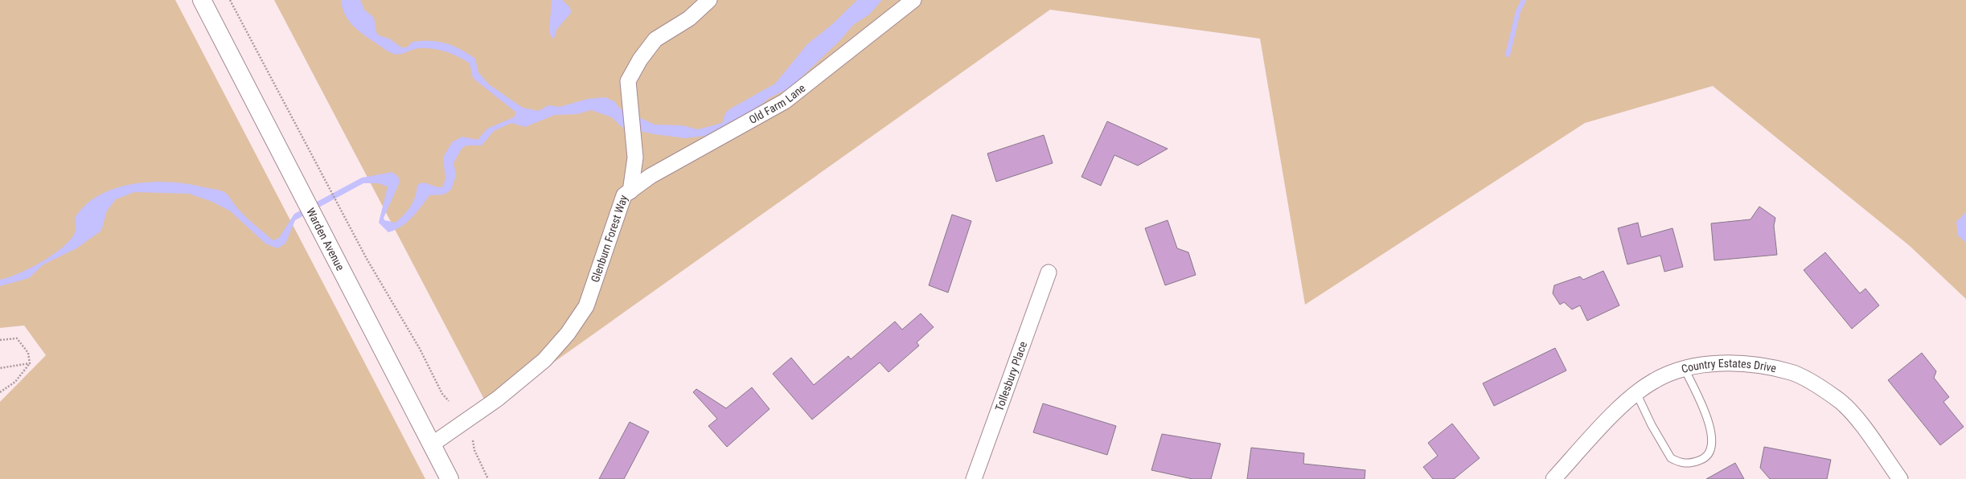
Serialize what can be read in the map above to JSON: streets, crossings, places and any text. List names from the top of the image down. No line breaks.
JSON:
{"streets":{"main road":["Warden Avenue"],"street":["Old Farm Lane","Glenburn Forest Way","Country Estates Drive","Tollesbury Place"]},"crossings":[["Old Farm Lane","Glenburn Forest Way"],["Warden Avenue","Glenburn Forest Way"]]}
